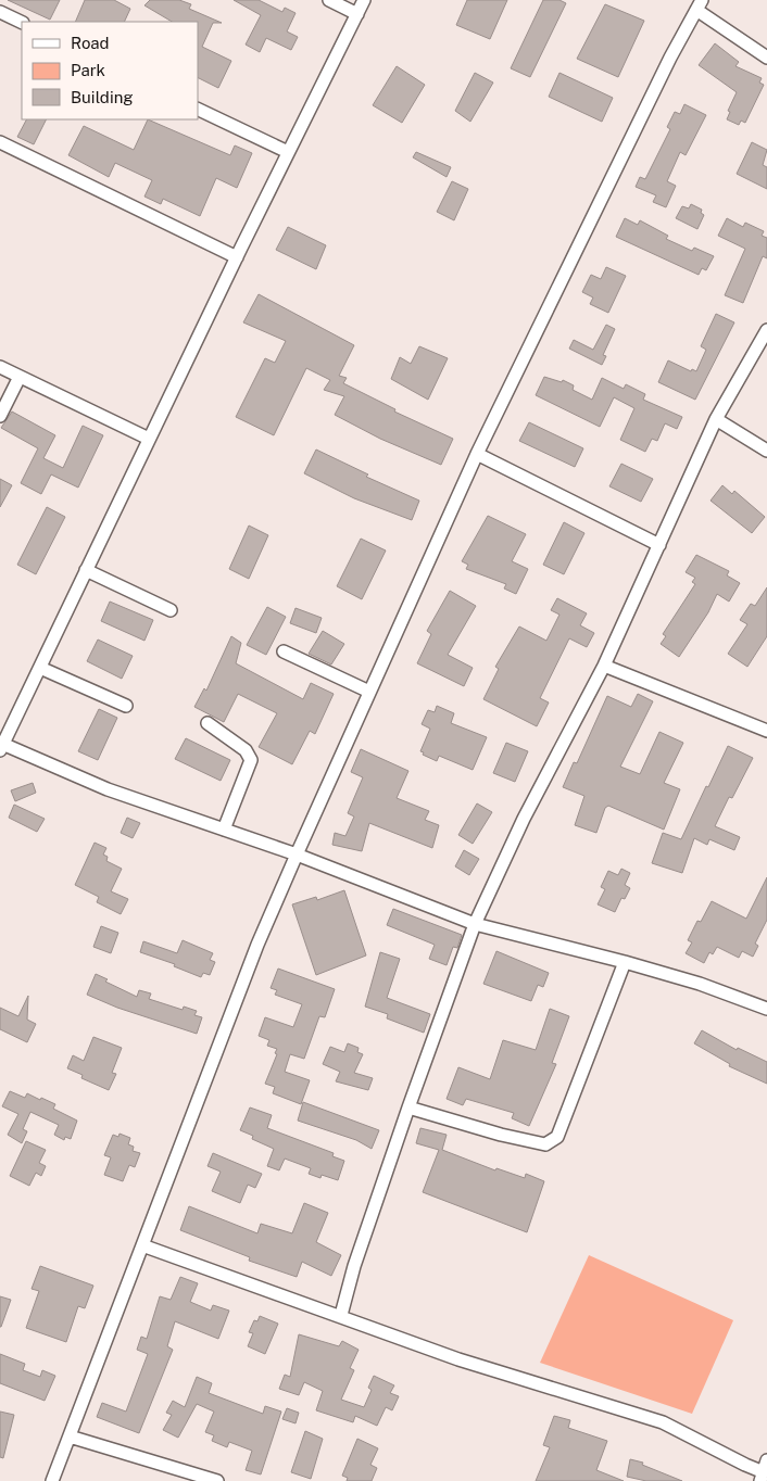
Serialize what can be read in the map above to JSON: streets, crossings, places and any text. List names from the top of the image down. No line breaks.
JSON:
{"legend":["Road","Park","Building"]}
